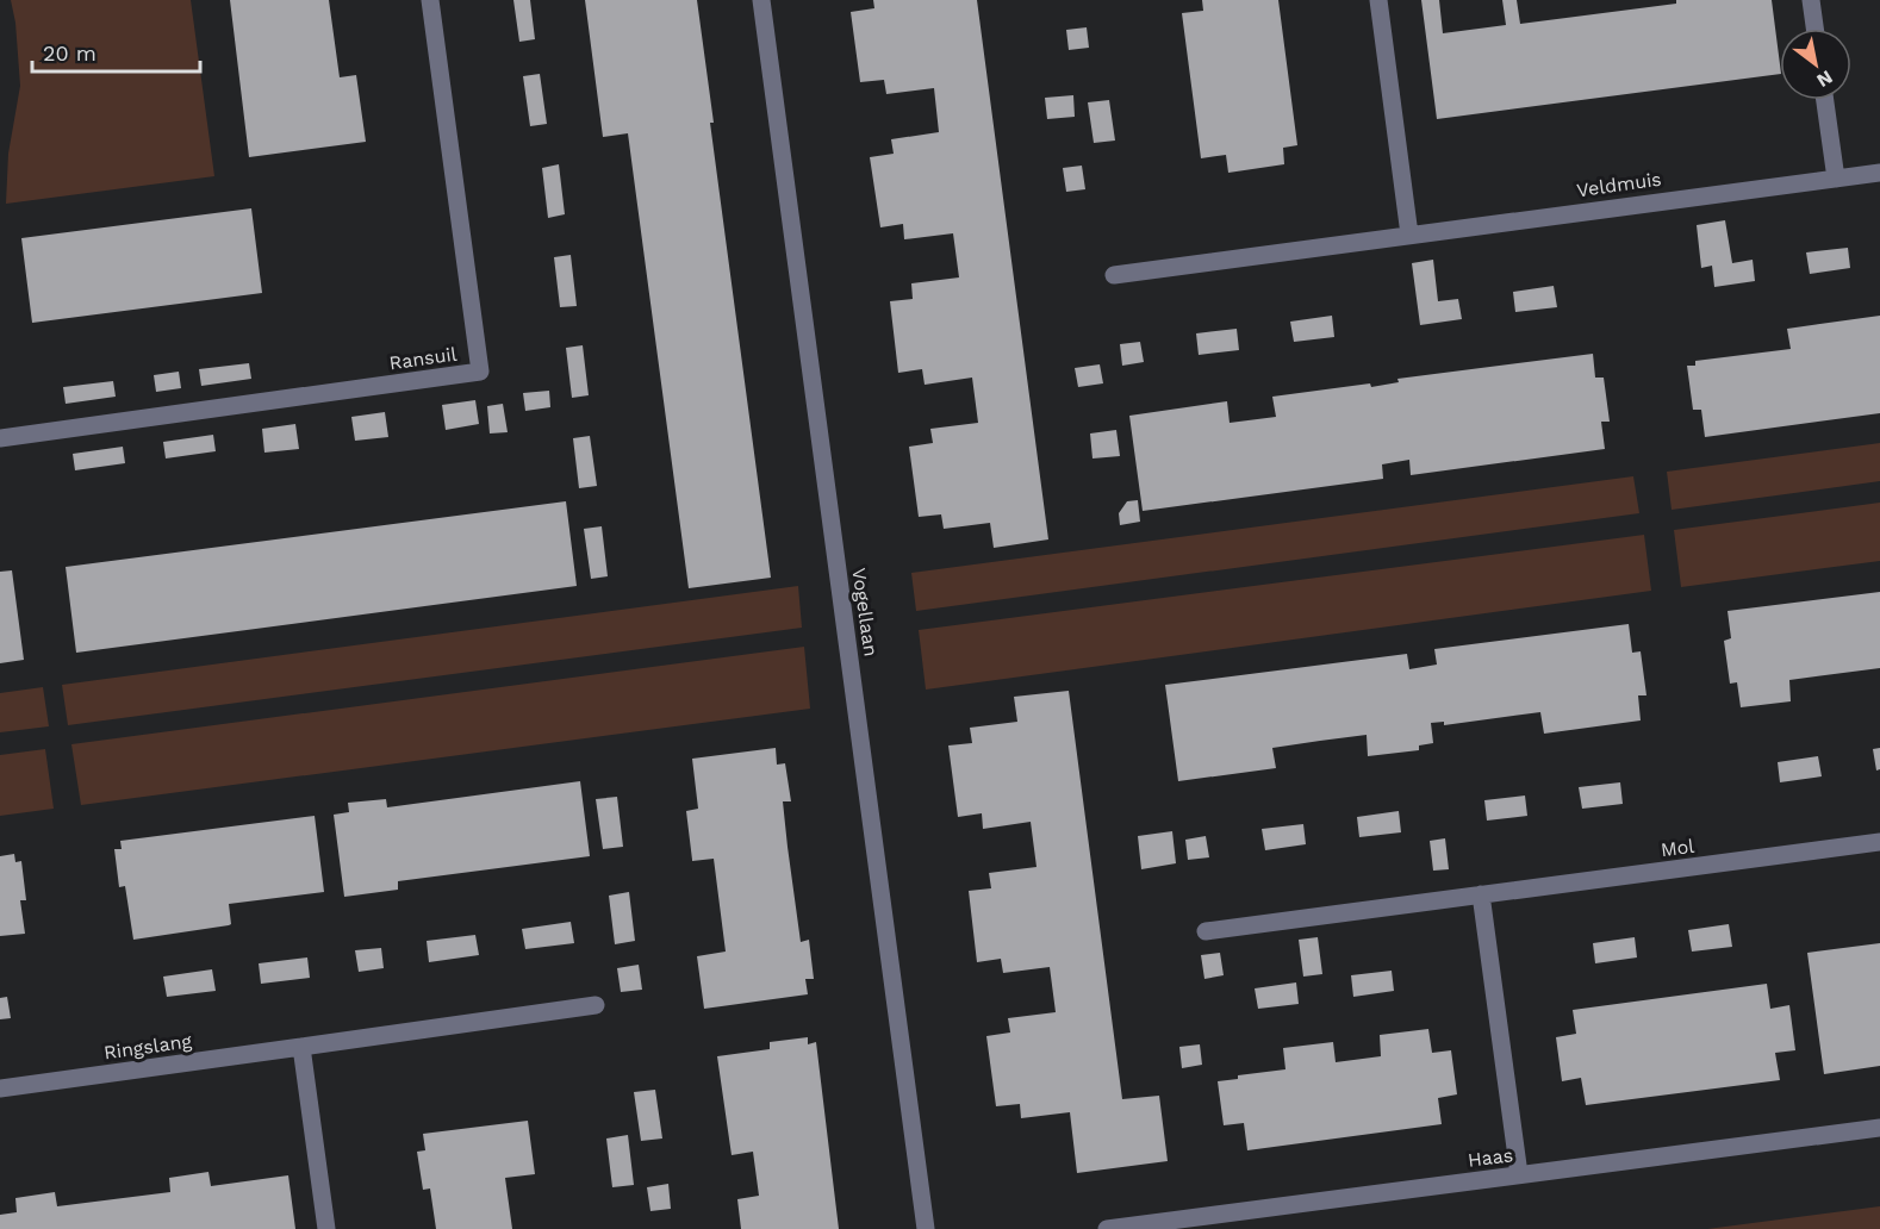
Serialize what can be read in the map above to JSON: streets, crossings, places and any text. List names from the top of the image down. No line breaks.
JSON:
{"streets":{"street":["Veldmuis","Ransuil","Vogellaan","Mol","Ringslang","Haas"]},"scale_bar":"20 m","north":"bottom right"}
